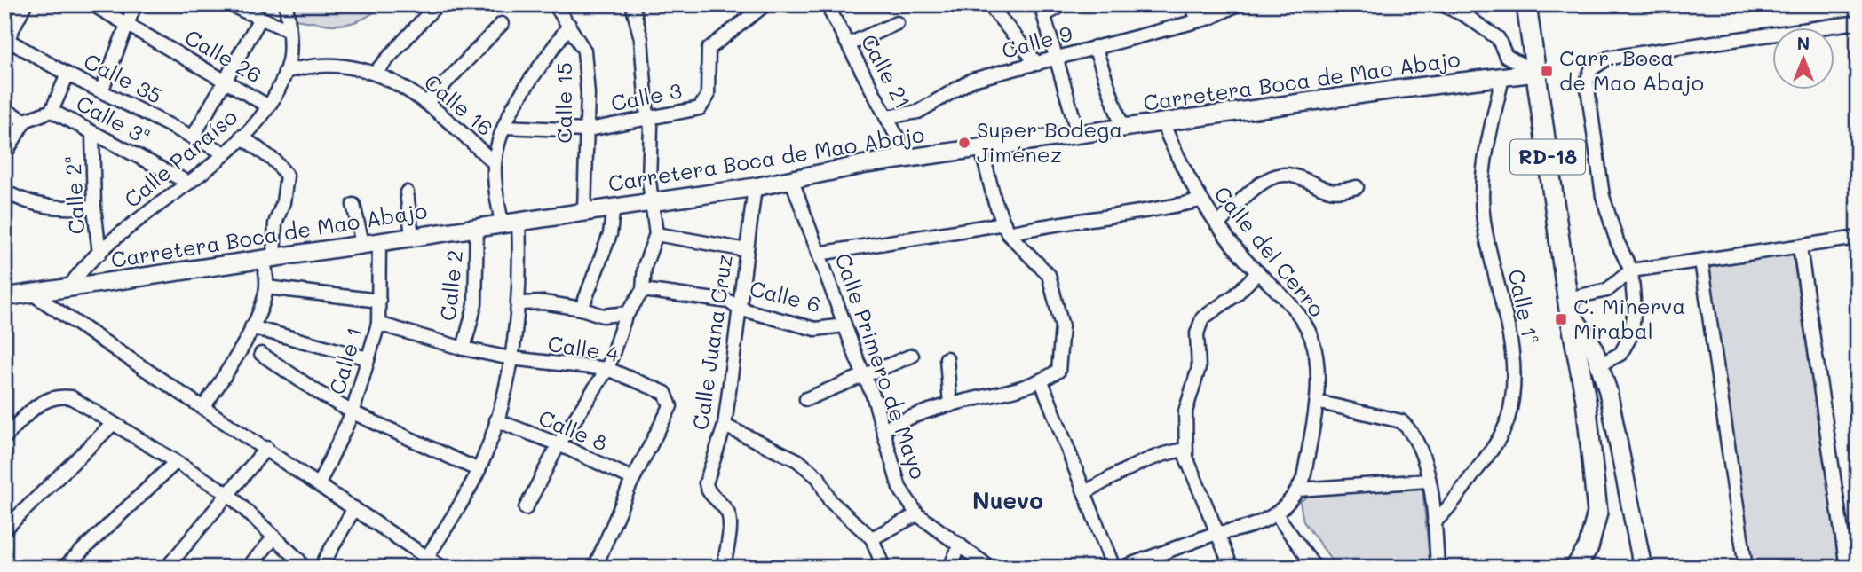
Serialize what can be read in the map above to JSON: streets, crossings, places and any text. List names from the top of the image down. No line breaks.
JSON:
{"streets":{"main road":["RD-18"],"street":["Calle 9","Calle 26","Calle 21","Calle 35","Carretera Boca de Mao Abajo","Calle 3","Calle 15","Calle 16","Calle 3ª","Calle Paraíso","Calle 2ª","Calle del Cerro","Calle 2","Calle 6","Calle 1ª","Calle Juana Cruz","Calle 4","Calle 1","Calle Primero de Mayo","Calle 8"]},"crossings":[["Calle 9","Calle 21"],["Calle 26","Calle Paraíso"],["Calle 21","Carretera Boca de Mao Abajo"],["Calle 35","Calle Paraíso"],["Carretera Boca de Mao Abajo","Calle 15"],["Carretera Boca de Mao Abajo","RD-18"],["Carretera Boca de Mao Abajo","Calle Paraíso"],["Carretera Boca de Mao Abajo","Calle del Cerro"],["Carretera Boca de Mao Abajo","Calle 2"],["Carretera Boca de Mao Abajo","Calle 1ª"],["Carretera Boca de Mao Abajo","Calle Juana Cruz"],["Carretera Boca de Mao Abajo","Calle 1"],["Carretera Boca de Mao Abajo","Calle Primero de Mayo"],["Calle 3","Calle 15"],["Calle 16","Calle Paraíso"],["Calle 3ª","Calle Paraíso"],["Calle 3ª","Calle 2ª"],["Calle Paraíso","Calle 2ª"],["Calle 2","Calle 4"],["Calle 6","Calle Juana Cruz"],["Calle 6","Calle Primero de Mayo"],["Calle 4","Calle 1"],["Calle 4","Calle 8"]],"districts":["Nuevo"],"places":{"transit":["Carr. Boca de Mao Abajo","C. Minerva Mirabal"],"other":["Super Bodega Jiménez"]},"north":"top"}
